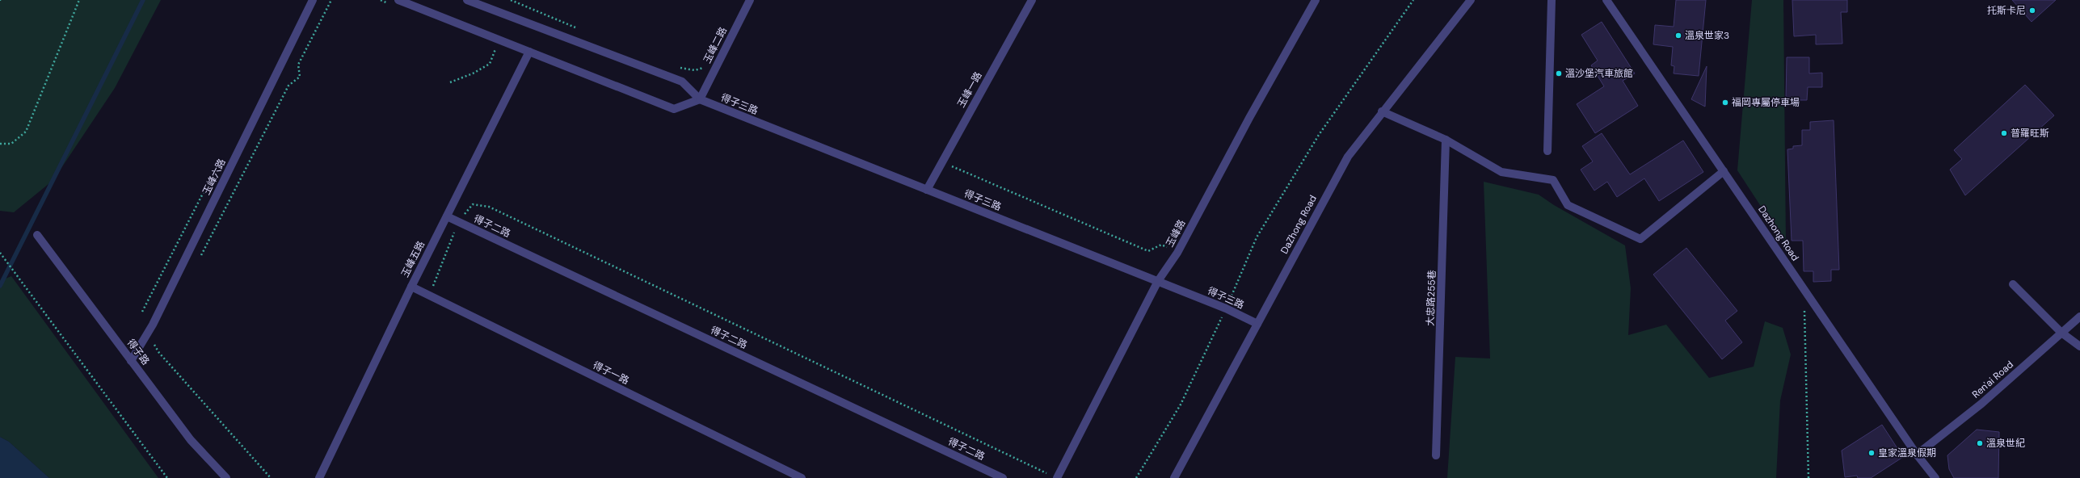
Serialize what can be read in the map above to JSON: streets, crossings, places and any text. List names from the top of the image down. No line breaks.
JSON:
{"streets":{"street":["玉峰二路","玉峰一路","得子三路","玉峰六路","DaZhong Road","得子二路","玉峰路","Dazhong Road","玉峰五路","大忠路255巷","得子路","得子一路","Ren'ai Road"]},"crossings":[["玉峰二路","得子三路"],["玉峰一路","得子三路"],["得子三路","DaZhong Road"],["得子三路","玉峰路"],["玉峰六路","得子路"],["得子二路","玉峰五路"],["Dazhong Road","Ren'ai Road"],["玉峰五路","得子一路"]],"places":["托斯卡尼","溫泉世家3","溫沙堡汽車旅館","福岡專屬停車場","普羅旺斯","溫泉世紀","皇家溫泉假期"]}
